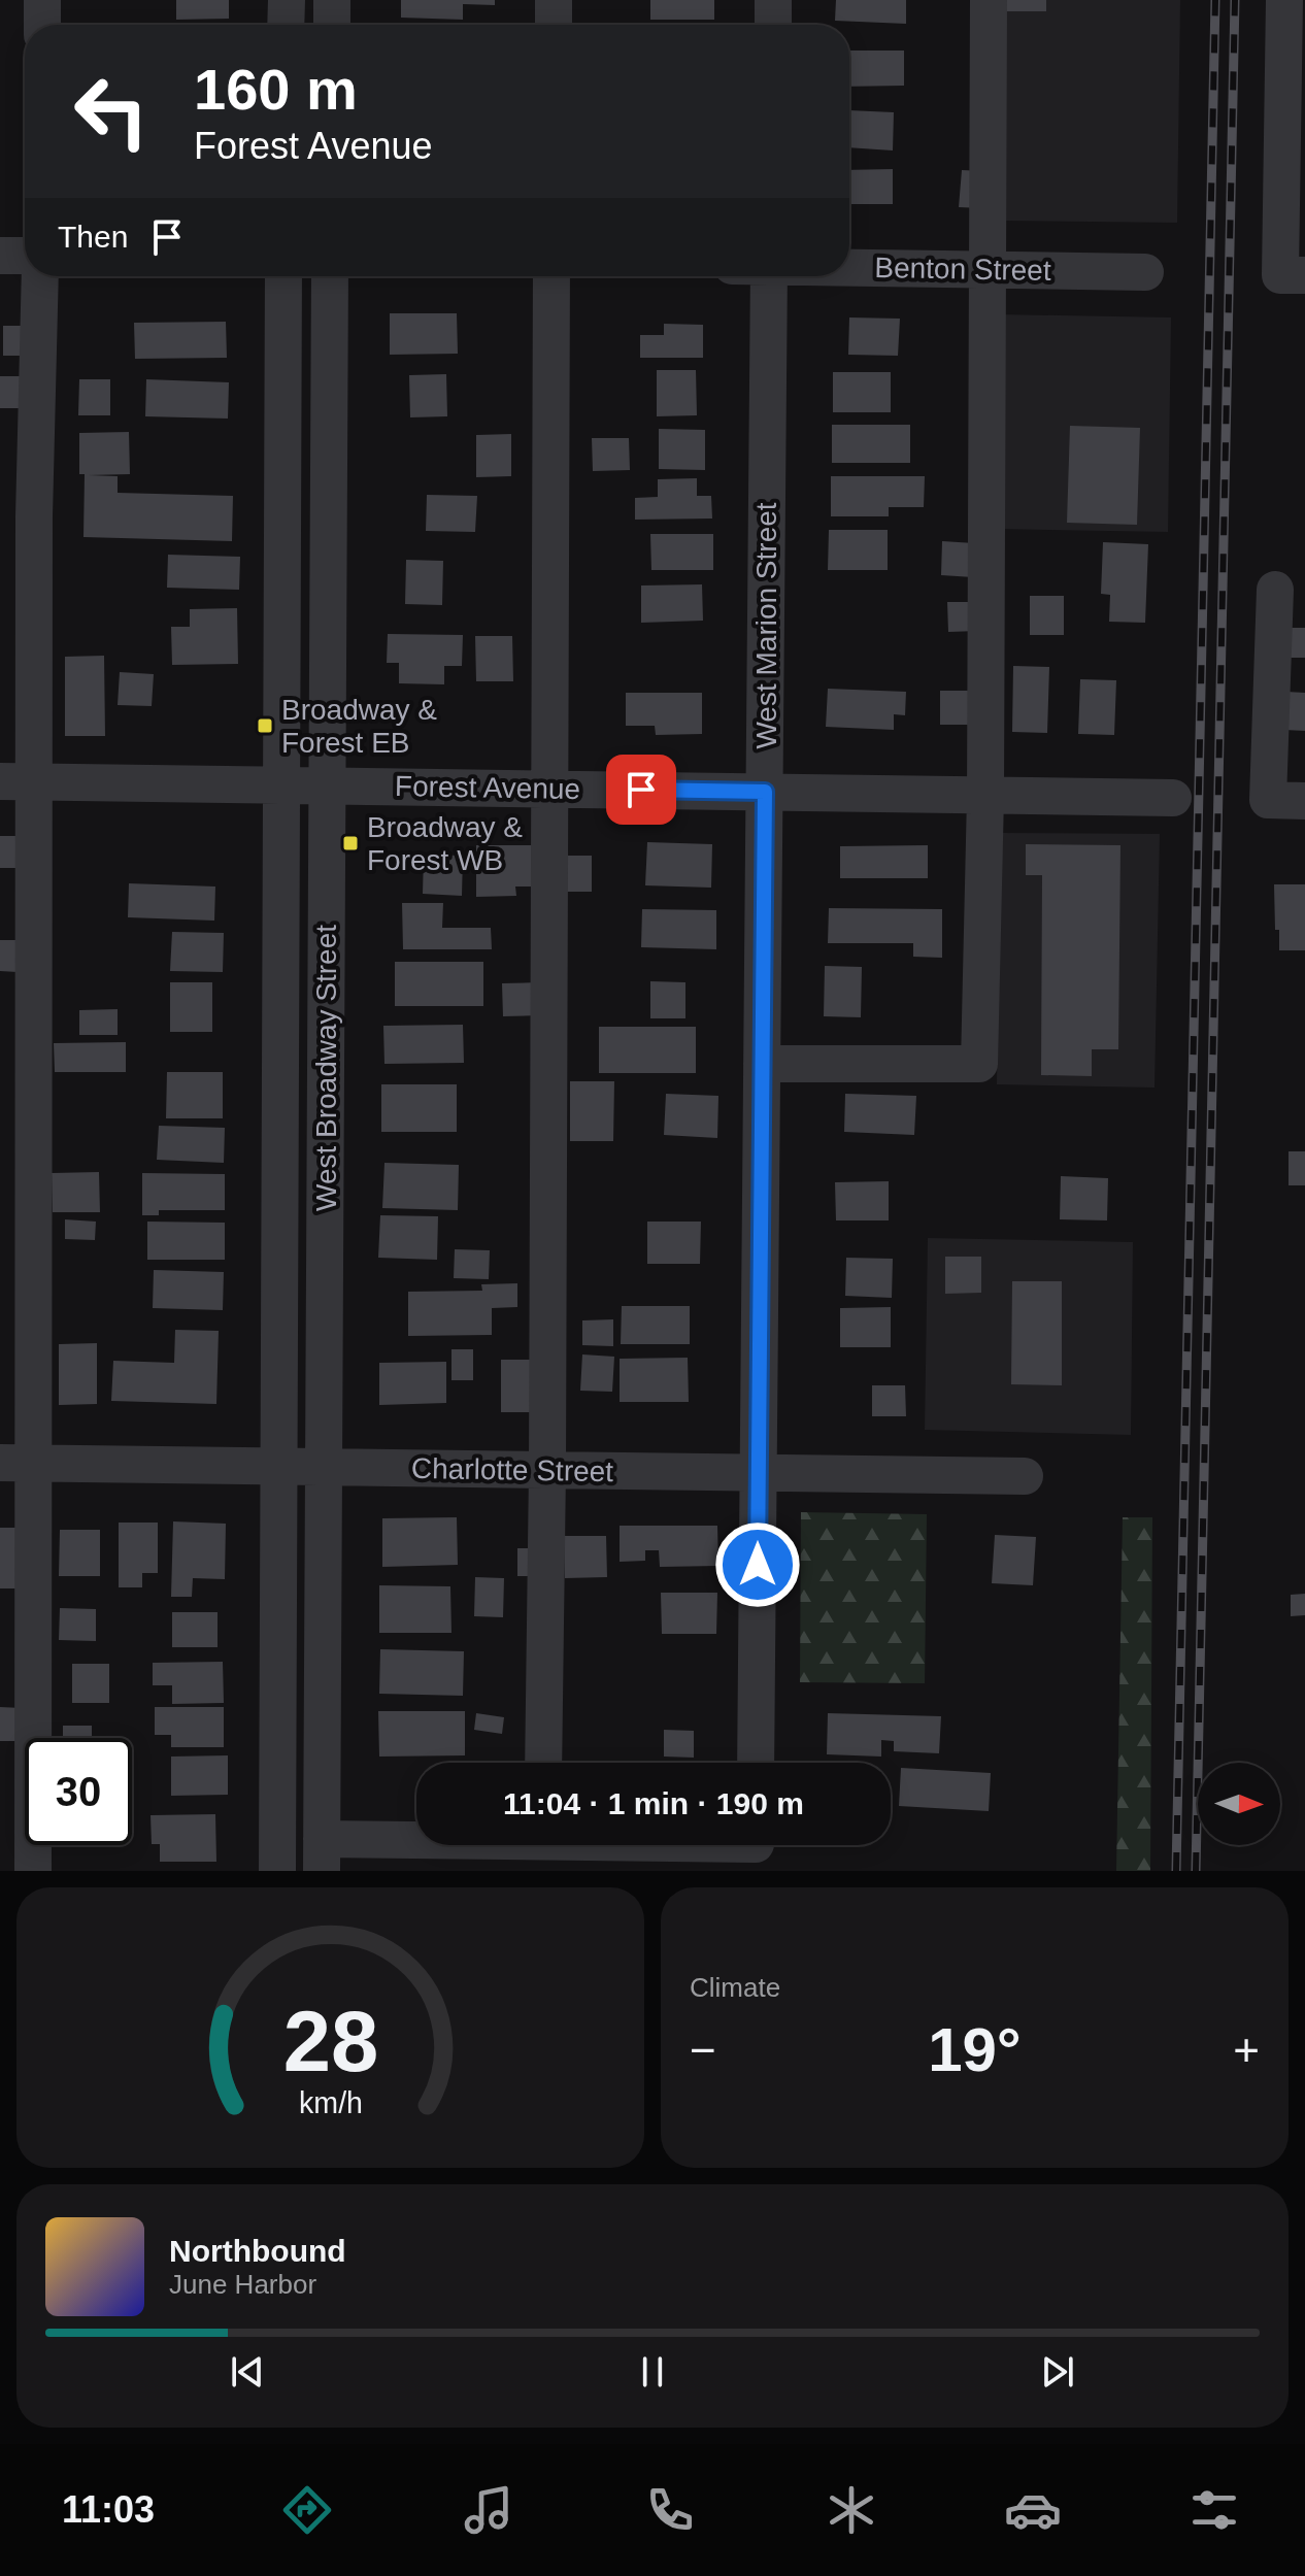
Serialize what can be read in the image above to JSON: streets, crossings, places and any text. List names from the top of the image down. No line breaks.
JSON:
{"streets":{"street":["Benton Street","West Marion Street","Forest Avenue","West Broadway Street","Charlotte Street"]},"crossings":[["West Marion Street","Forest Avenue"],["West Marion Street","Charlotte Street"],["Forest Avenue","West Broadway Street"],["West Broadway Street","Charlotte Street"]],"places":{"transit":["Broadway & Forest EB","Broadway & Forest WB"]},"north":"right","page":{"turn":["160 m","Forest Avenue"],"then":"Then","limit":"30","trip":"11:04 · 1 min · 190 m","tile":"Climate","heat":["−","19°","+"],"song":["Northbound","June Harbor"],"tabs":"11:03","gauge":["28","km/h"]}}
